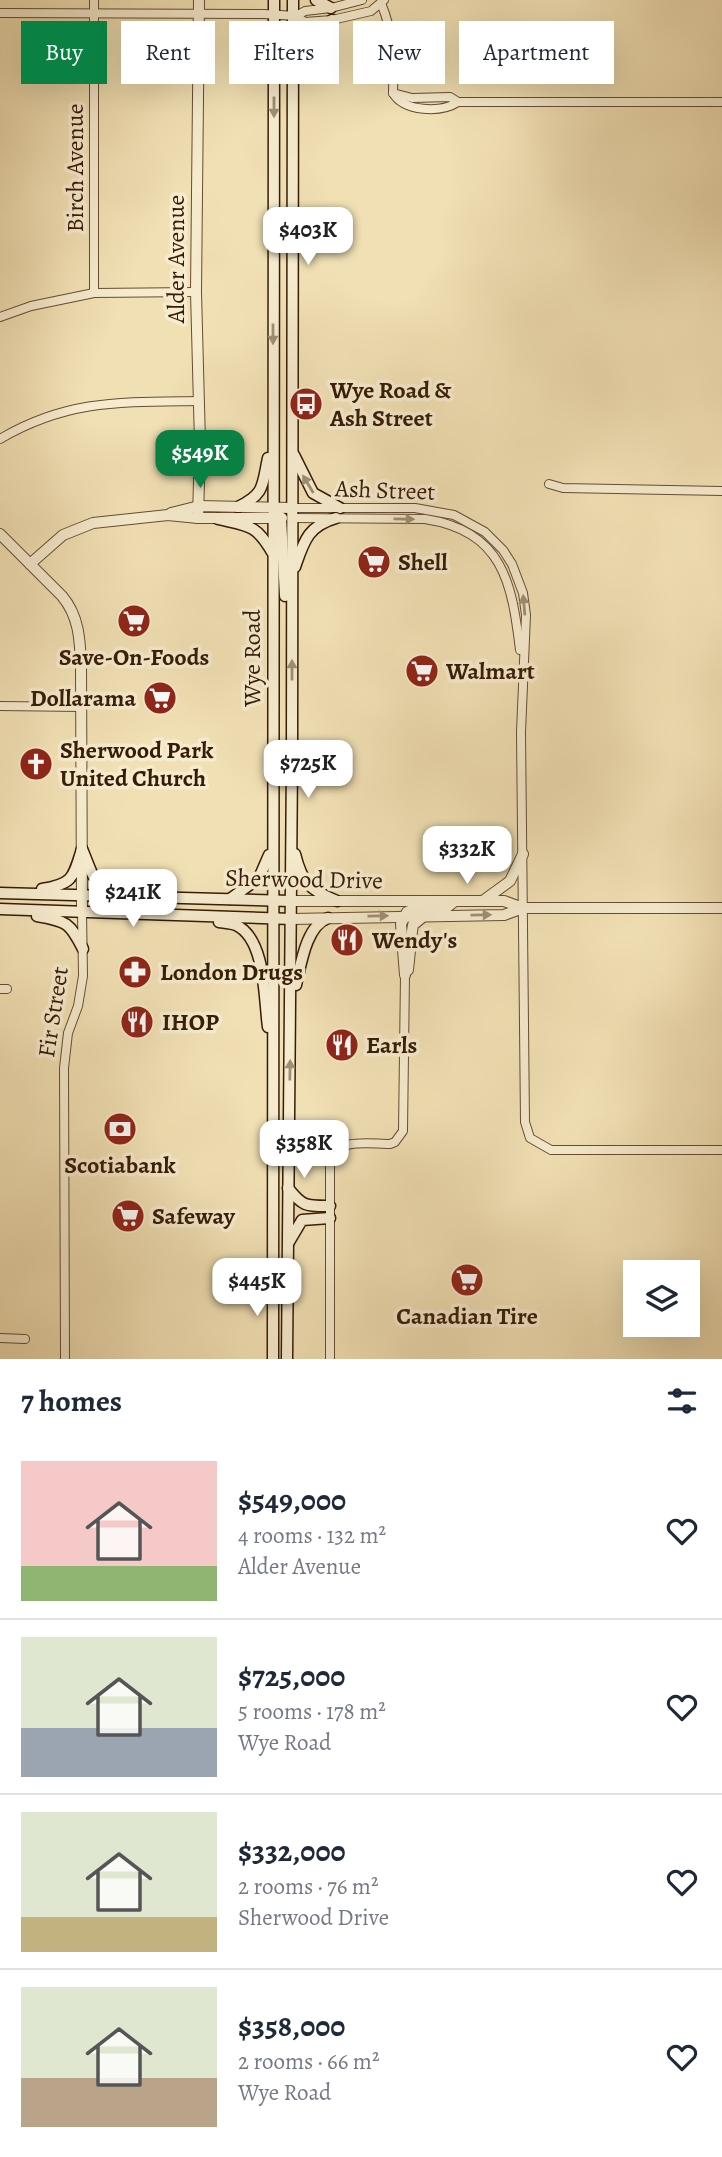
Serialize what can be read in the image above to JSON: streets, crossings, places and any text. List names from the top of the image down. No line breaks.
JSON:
{"streets":{"main road":["Wye Road","Sherwood Drive"],"street":["Birch Avenue","Alder Avenue","Ash Street","Fir Street"]},"crossings":[["Alder Avenue","Ash Street"],["Ash Street","Wye Road"],["Ash Street","Sherwood Drive"],["Ash Street","Fir Street"],["Wye Road","Sherwood Drive"],["Sherwood Drive","Fir Street"]],"places":{"bus stop":["Wye Road & Ash Street"],"supermarket":["Shell","Save-On-Foods","Walmart","Dollarama","Safeway","Canadian Tire"],"church":["Sherwood Park United Church"],"restaurant":["Wendy's","IHOP","Earls"],"pharmacy":["London Drugs"],"bank":["Scotiabank"]},"page":{"chip":["Buy","Rent","Filters","New","Apartment"],"price":["$403K","$549K","$725K","$332K","$241K","$358K","$445K"],"heading":"7 homes","list":[{"name":"$549,000","note":"4 rooms · 132 m² · Alder Avenue"},{"name":"$725,000","note":"5 rooms · 178 m² · Wye Road"},{"name":"$332,000","note":"2 rooms · 76 m² · Sherwood Drive"},{"name":"$358,000","note":"2 rooms · 66 m² · Wye Road"}]}}
